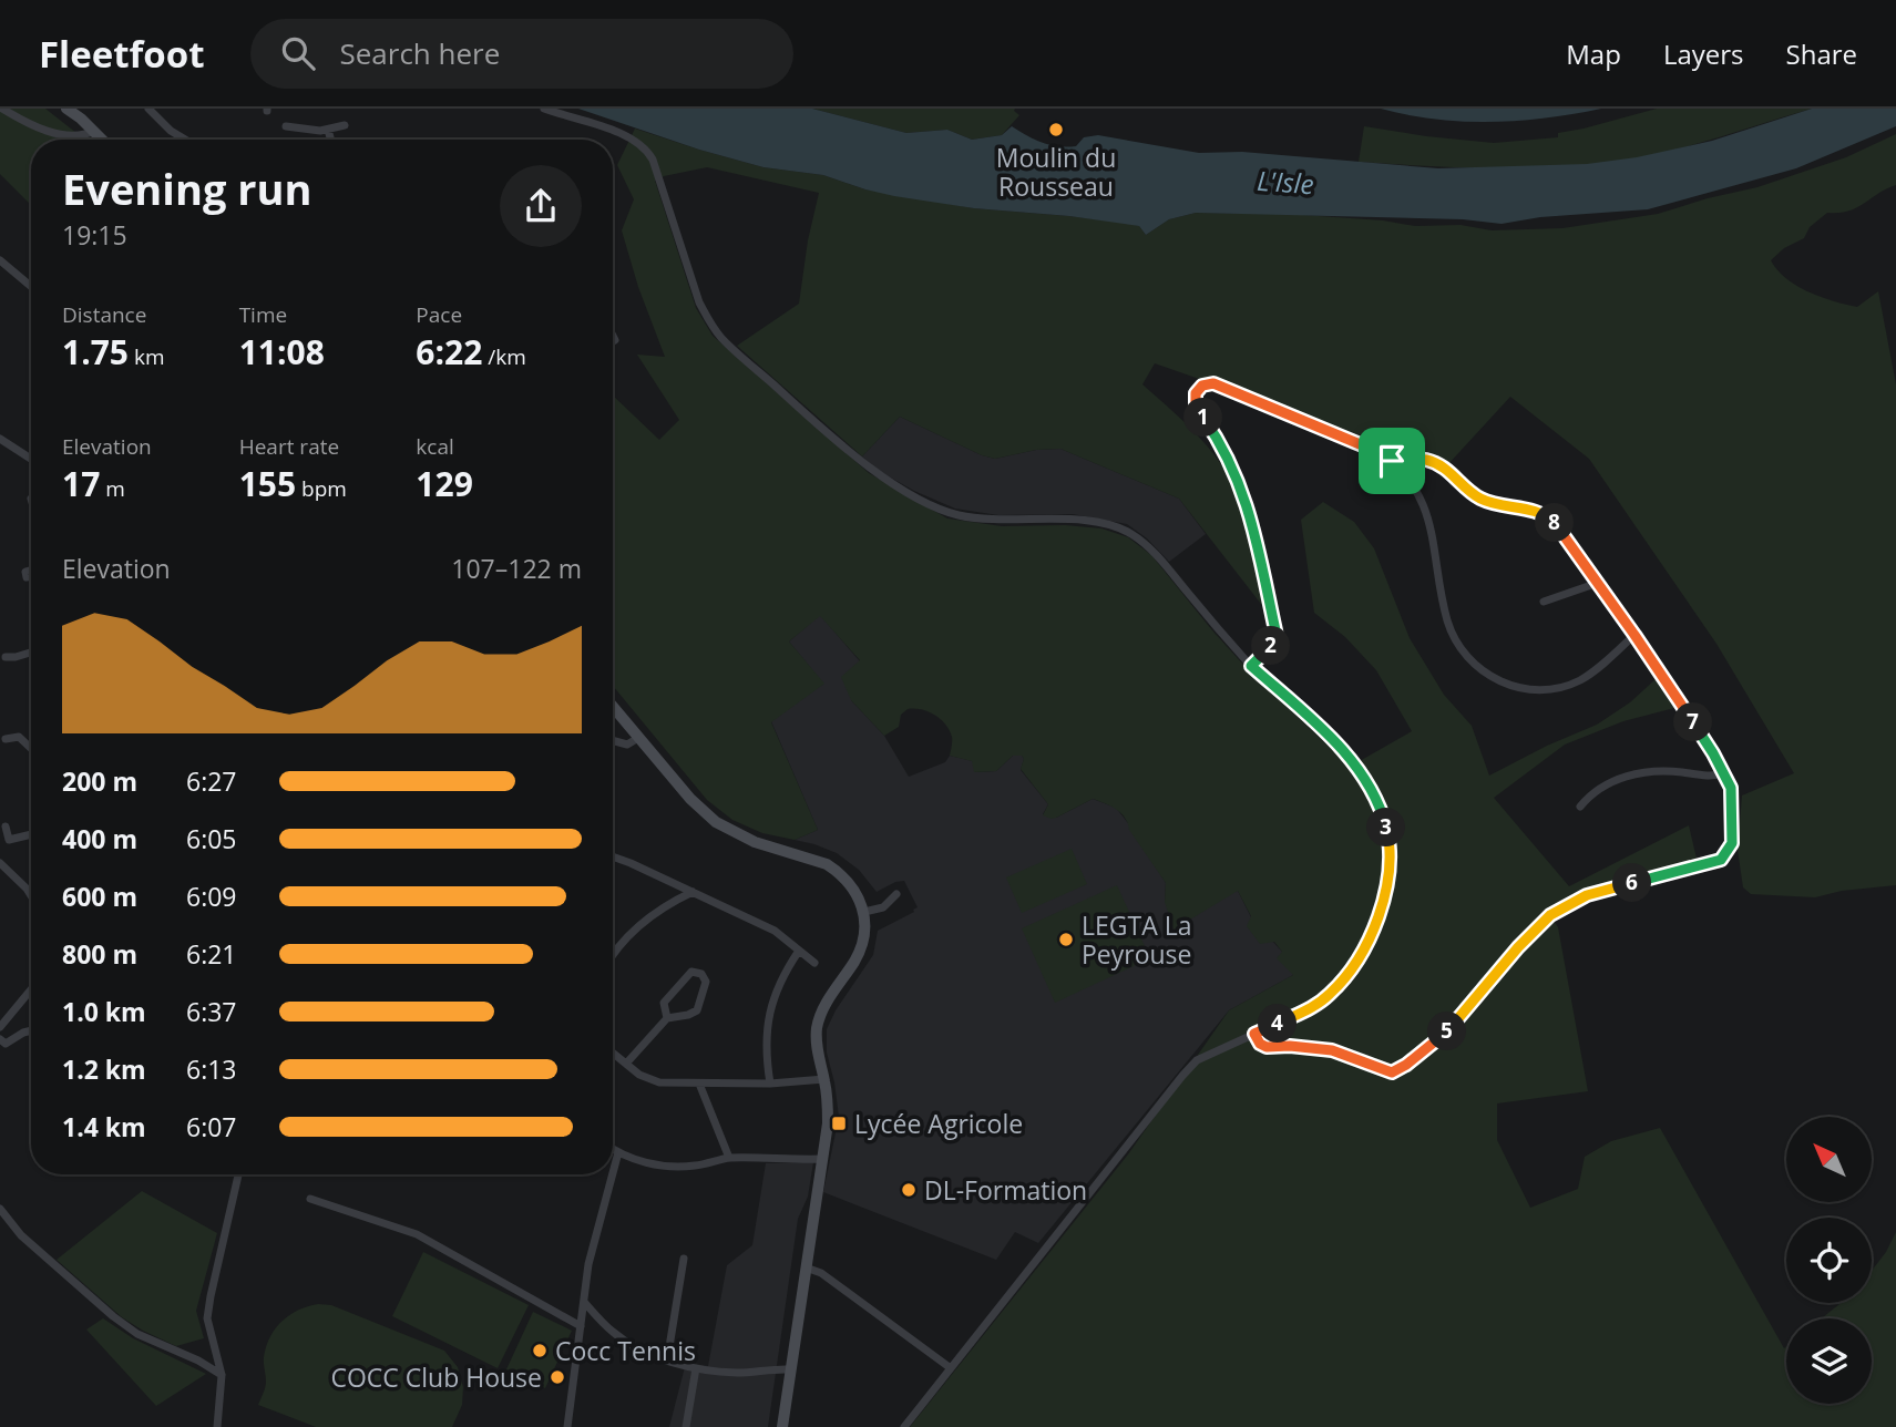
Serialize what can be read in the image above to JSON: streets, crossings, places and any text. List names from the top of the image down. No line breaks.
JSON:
{"water":["L'Isle"],"places":{"other":["Moulin du Rousseau","LEGTA La Peyrouse","DL-Formation","Cocc Tennis","COCC Club House"],"transit":["Lycée Agricole"]},"north":"top left","page":{"header":"Fleetfoot","search":"Search here","nav":["Map","Layers","Share"],"heading":["Evening run","19:15"],"stats":[["Distance","1.75 km"],["Time","11:08"],["Pace","6:22 /km"],["Elevation","17 m"],["Heart rate","155 bpm"],["kcal","129"]],"pins":["1","8","2","7","3","6","4","5"],"chart":["Elevation","107–122 m"],"list":[{"name":"200 m","note":"6:27"},{"name":"400 m","note":"6:05"},{"name":"600 m","note":"6:09"},{"name":"800 m","note":"6:21"},{"name":"1.0 km","note":"6:37"},{"name":"1.2 km","note":"6:13"},{"name":"1.4 km","note":"6:07"}]}}
